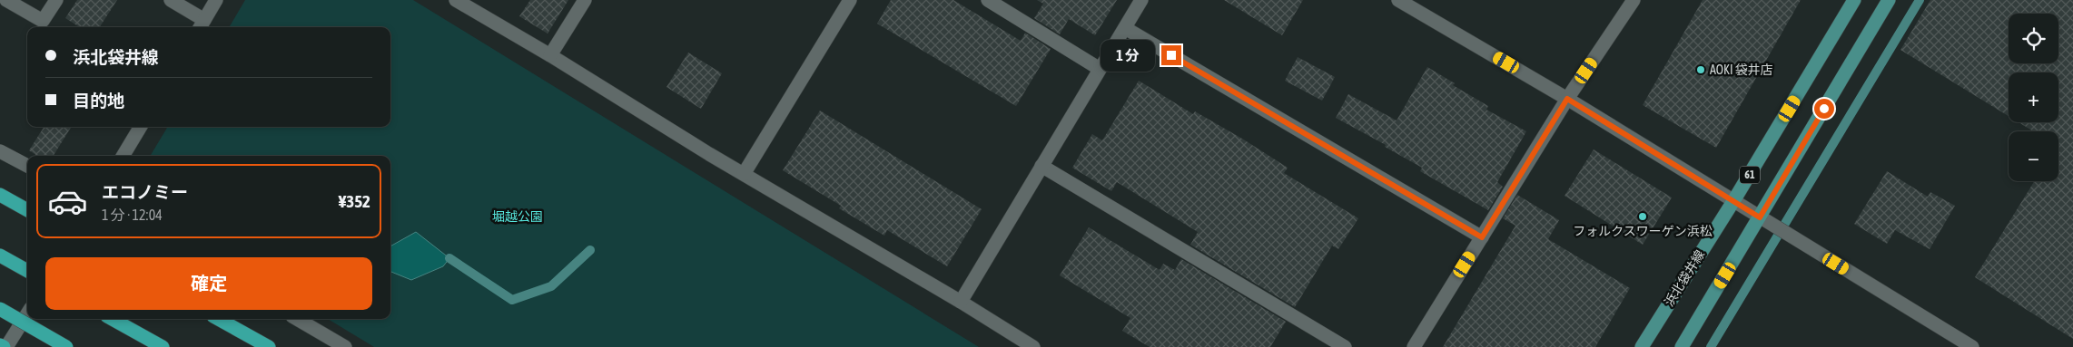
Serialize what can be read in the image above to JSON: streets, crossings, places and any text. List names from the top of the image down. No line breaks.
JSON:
{"streets":{"main road":["61","浜北袋井線"]},"parks":["堀越公園"],"places":["AOKI 袋井店","フォルクスワーゲン浜松"],"page":{"map_buttons":["+","−"],"banner":["浜北袋井線","目的地"],"bubble":"1 分","list":[{"name":"エコノミー","note":"1 分 · 12:04","value":"¥352"}],"buttons":"確定"}}
